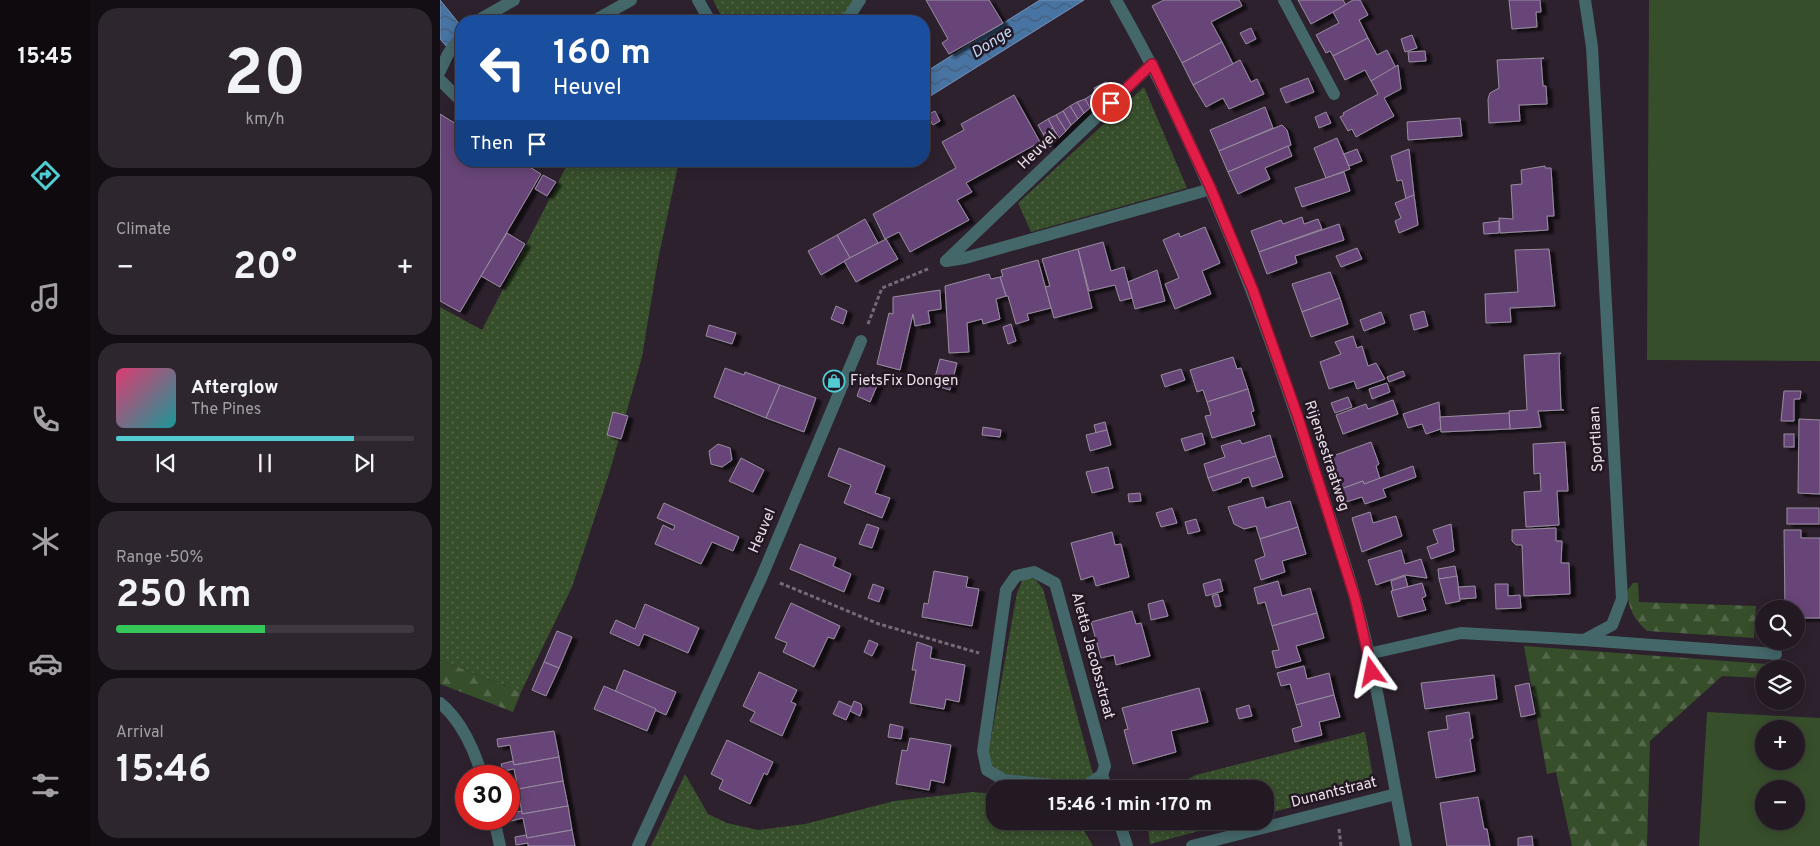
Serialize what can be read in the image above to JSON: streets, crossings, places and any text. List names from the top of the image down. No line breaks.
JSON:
{"streets":{"street":["Heuvel","Sportlaan","Rijensestraatweg","Aletta Jacobsstraat","Dunantstraat"]},"crossings":[["Heuvel","Rijensestraatweg"],["Rijensestraatweg","Dunantstraat"]],"water":["Donge"],"places":{"shop":["FietsFix Dongen"]},"page":{"tabs":"15:45","tile":[["20","km/h"],"Climate",["Range · 50%","250 km"],["Arrival","15:46"]],"turn":["160 m","Heuvel"],"then":"Then","heat":["−","20°","+"],"song":["Afterglow","The Pines"],"map_buttons":["+","−"],"limit":"30","trip":"15:46 · 1 min · 170 m"}}
